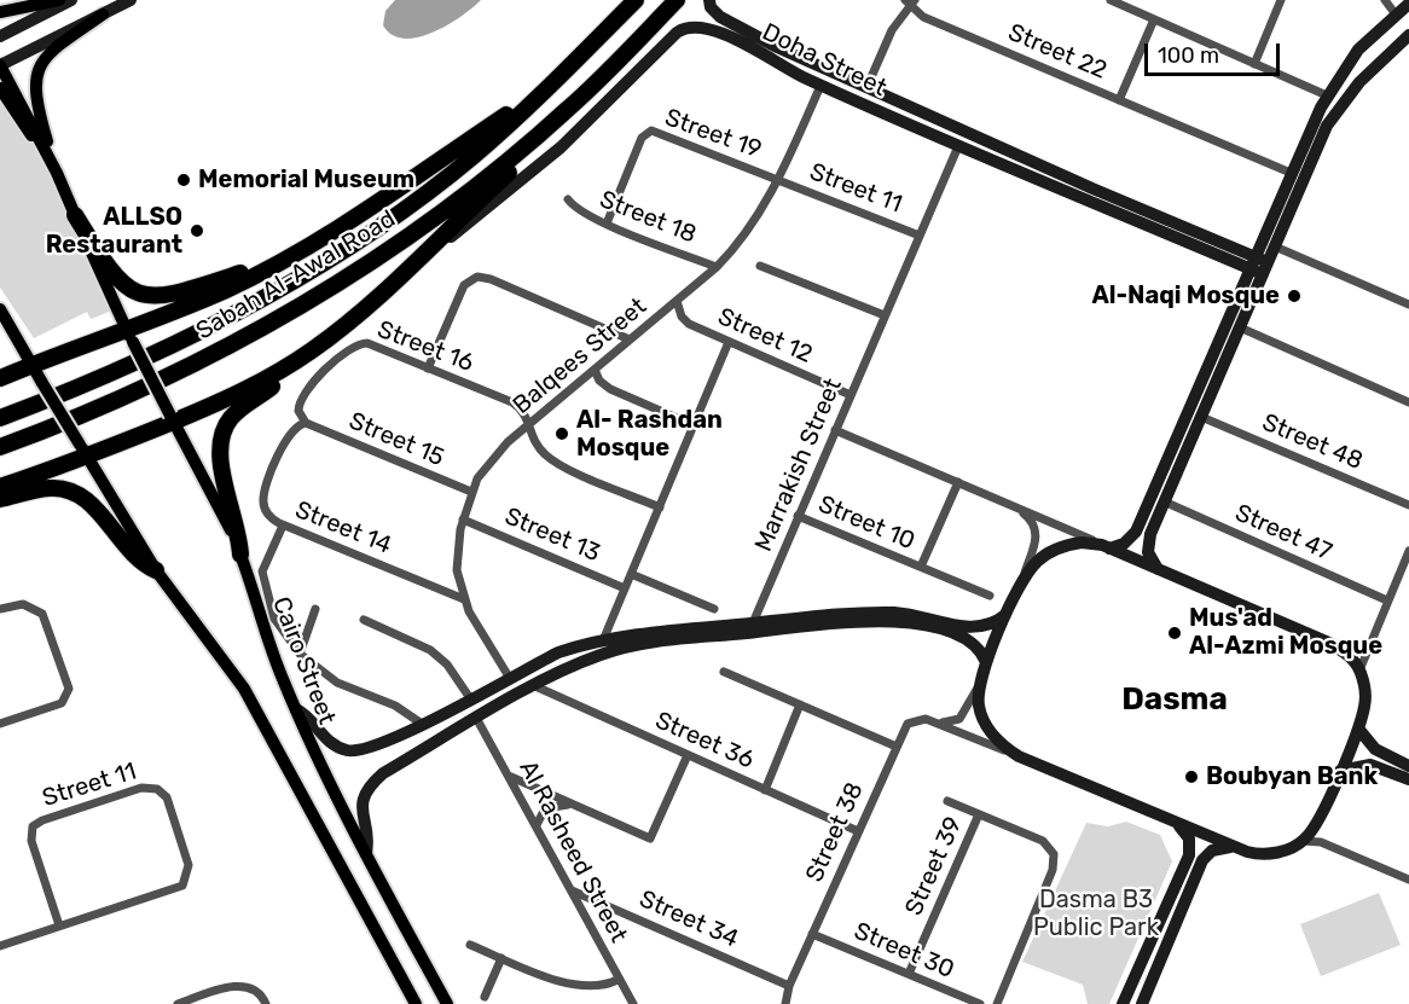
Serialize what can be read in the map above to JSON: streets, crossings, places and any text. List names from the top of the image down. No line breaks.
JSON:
{"streets":{"highway":["Sabah Al-Awal Road"],"main road":["Cairo Street"],"street":["Street 22","Doha Street","Street 19","Street 11","Street 18","Street 12","Street 16","Balqees Street","Street 15","Street 48","Marrakish Street","Street 10","Street 14","Street 47","Street 13","Street 36","Street 38","Al Rasheed Street","Street 39","Street 34","Street 30"]},"crossings":[["Doha Street","Balqees Street"],["Doha Street","Marrakish Street"],["Street 19","Street 11"],["Street 19","Street 18"],["Street 19","Balqees Street"],["Street 11","Balqees Street"],["Street 11","Marrakish Street"],["Street 18","Balqees Street"],["Street 12","Balqees Street"],["Street 12","Marrakish Street"],["Street 16","Balqees Street"],["Street 16","Street 15"],["Street 16","Street 14"],["Balqees Street","Street 15"],["Balqees Street","Street 14"],["Balqees Street","Street 13"],["Street 15","Street 14"],["Marrakish Street","Street 10"],["Street 36","Street 38"],["Street 38","Street 34"],["Street 38","Street 30"],["Al Rasheed Street","Street 34"],["Street 39","Street 30"]],"districts":["Dasma"],"parks":["Dasma B3 Public Park"],"places":["Memorial Museum","ALLSO Restaurant","Al-Naqi Mosque","Al- Rashdan Mosque","Mus'ad Al-Azmi Mosque","Boubyan Bank"],"scale_bar":"100 m"}
